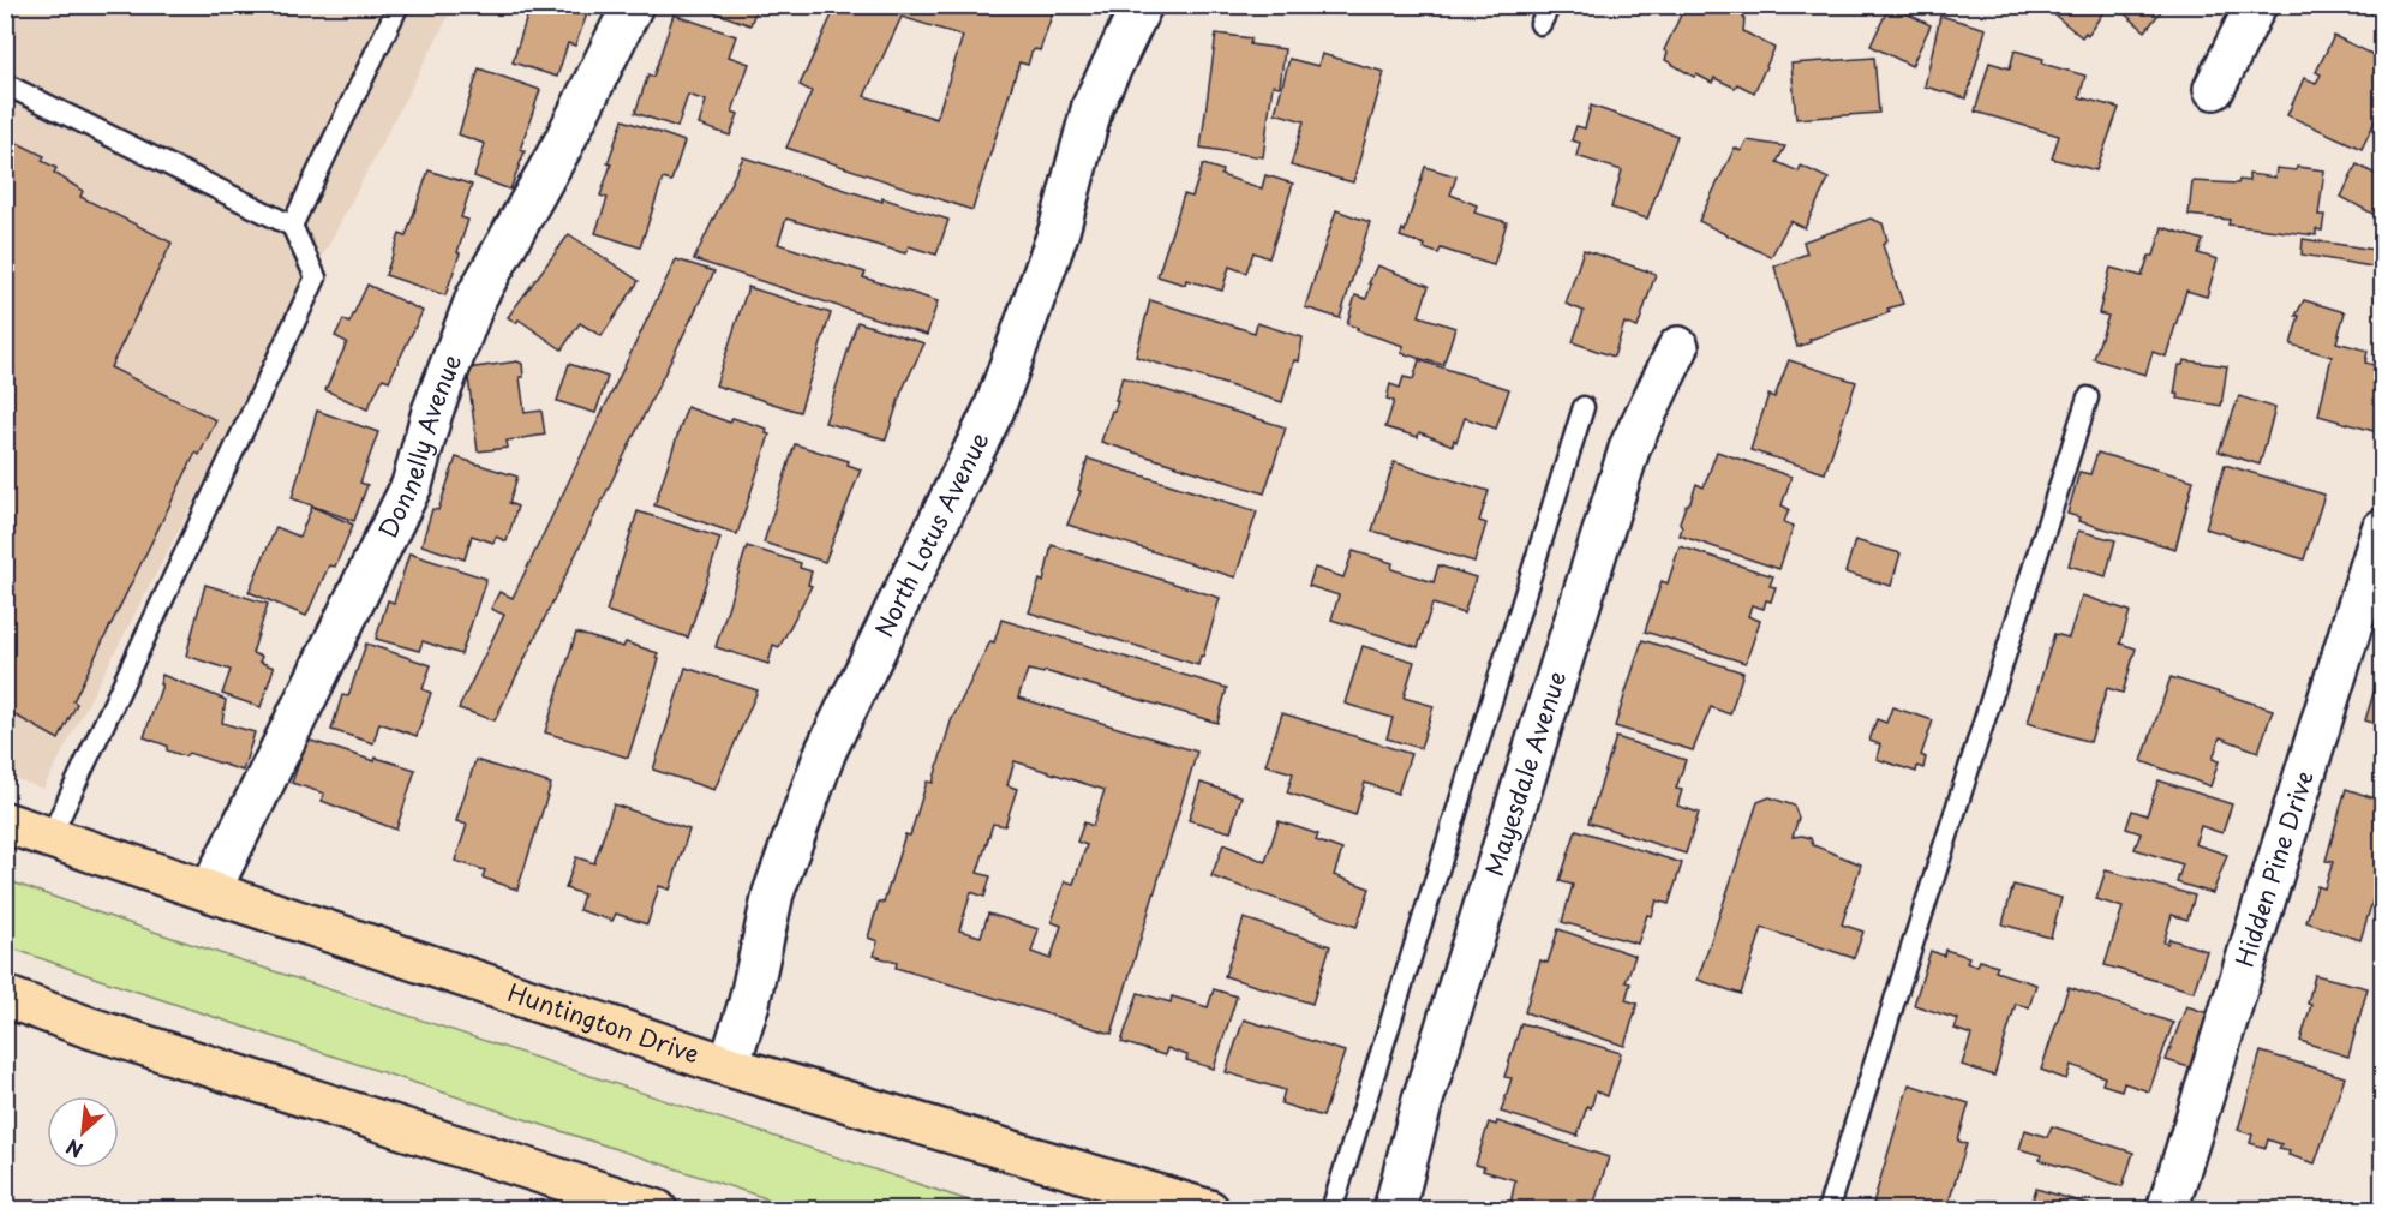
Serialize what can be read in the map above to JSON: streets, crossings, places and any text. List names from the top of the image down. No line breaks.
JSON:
{"streets":{"main road":["Huntington Drive"],"street":["Donnelly Avenue","North Lotus Avenue","Mayesdale Avenue","Hidden Pine Drive"]},"crossings":[["Donnelly Avenue","Huntington Drive"],["North Lotus Avenue","Huntington Drive"]],"north":"bottom left"}
